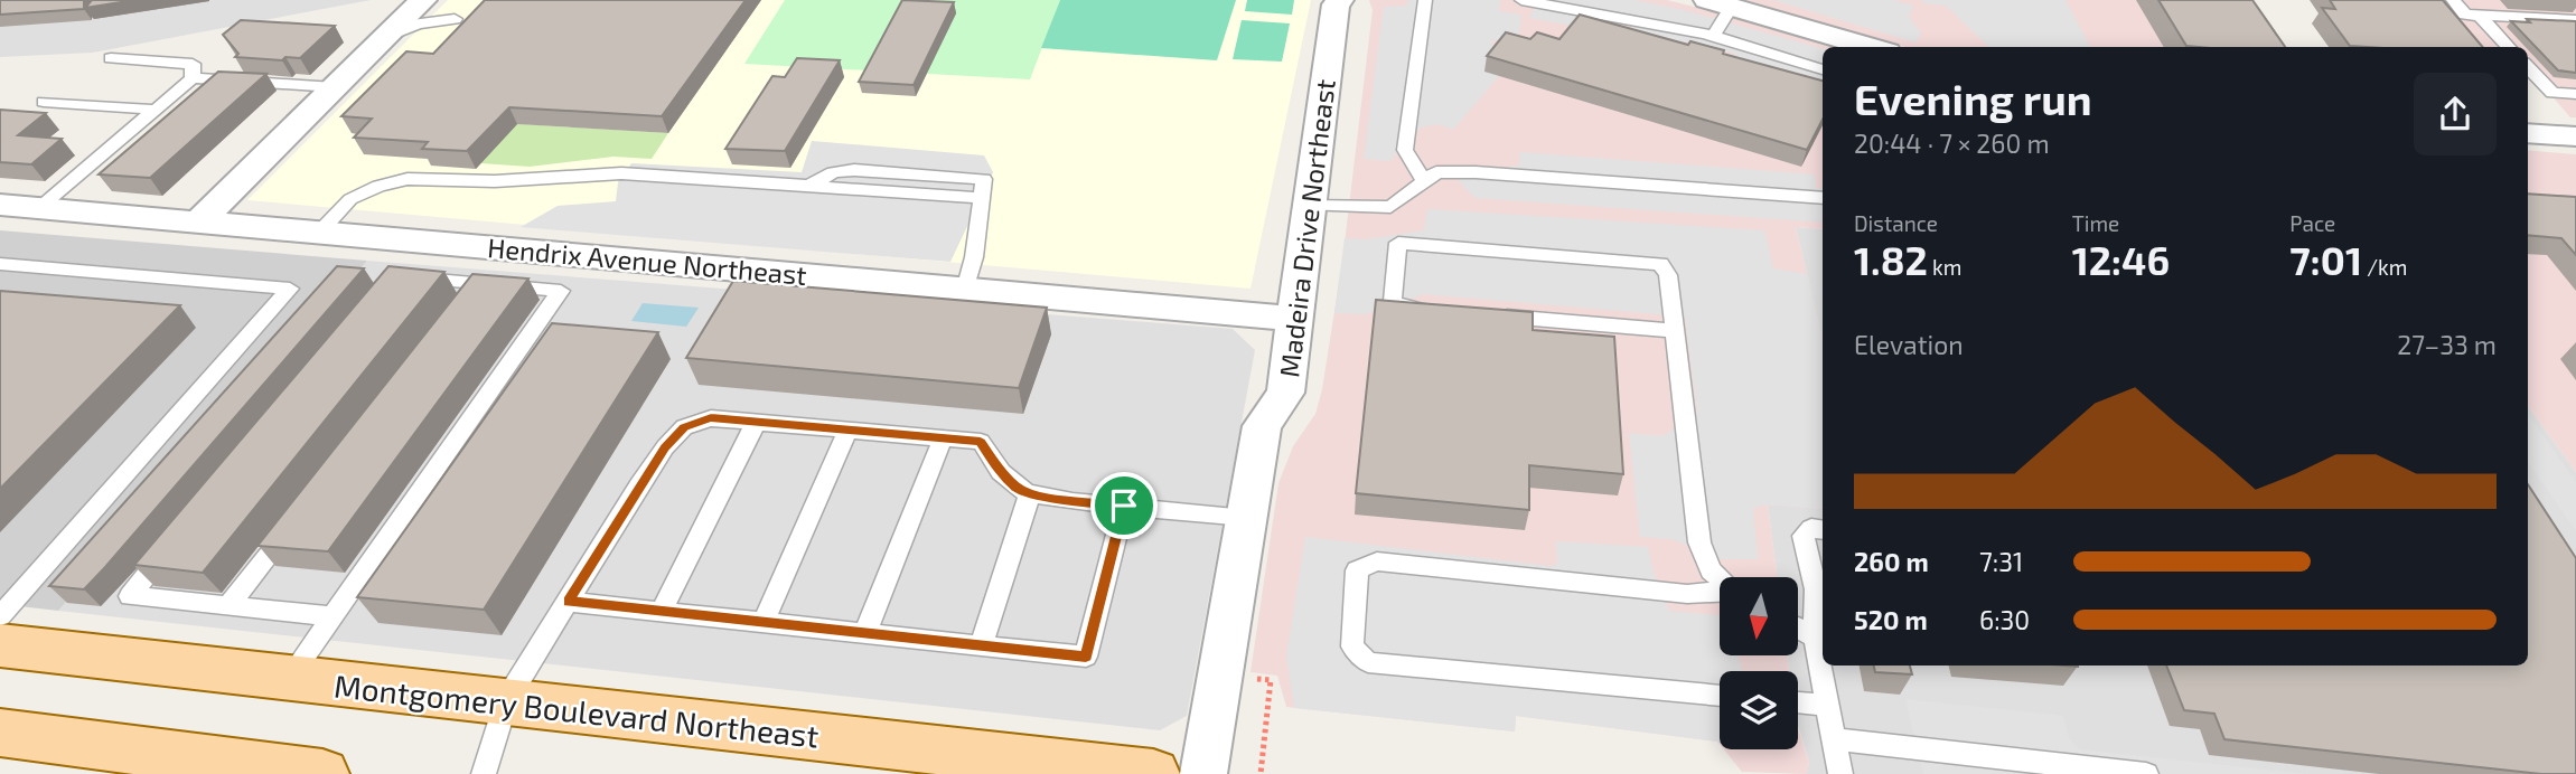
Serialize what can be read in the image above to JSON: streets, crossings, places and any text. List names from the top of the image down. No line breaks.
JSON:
{"streets":{"main road":["Montgomery Boulevard Northeast"],"street":["Madeira Drive Northeast","Hendrix Avenue Northeast"]},"crossings":[["Madeira Drive Northeast","Hendrix Avenue Northeast"]],"north":"bottom","page":{"heading":["Evening run","20:44 · 7 × 260 m"],"stats":[["Distance","1.82 km"],["Time","12:46"],["Pace","7:01 /km"]],"chart":["Elevation","27–33 m"],"list":[{"name":"260 m","note":"7:31"},{"name":"520 m","note":"6:30"}]}}
